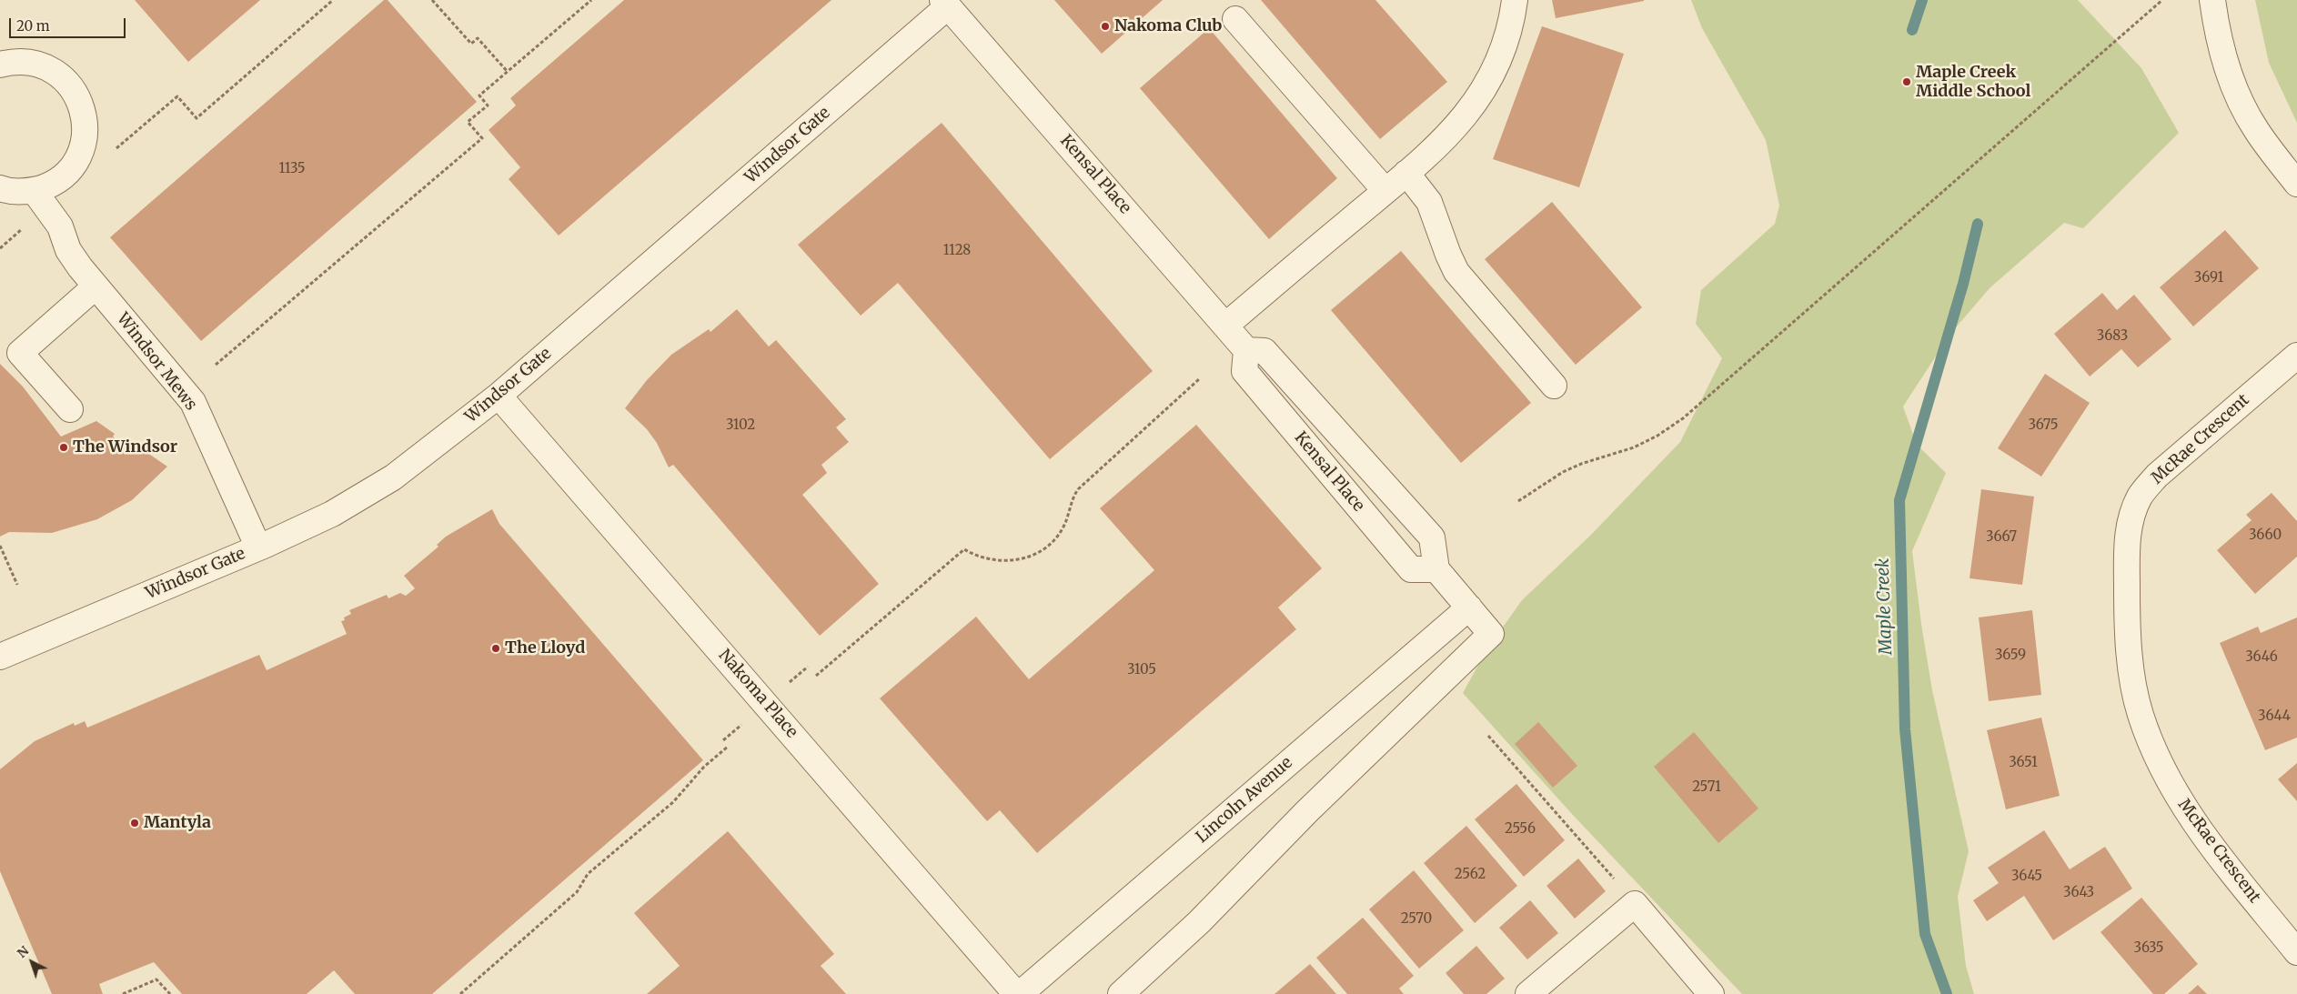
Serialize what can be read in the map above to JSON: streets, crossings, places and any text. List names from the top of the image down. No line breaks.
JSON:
{"streets":{"street":["Windsor Gate","Kensal Place","Windsor Mews","McRae Crescent","Nakoma Place","Lincoln Avenue"]},"crossings":[["Windsor Gate","Kensal Place"],["Windsor Gate","Windsor Mews"],["Windsor Gate","Nakoma Place"]],"water":["Maple Creek"],"places":["Nakoma Club","Maple Creek Middle School","The Windsor","The Lloyd","Mantyla"],"house_numbers":["1135","1128","3691","3683","3102","3675","3660","3667","3659","3646","3105","3644","3651","2571","2556","2562","3645","3643","2570","3635"],"scale_bar":"20 m","north":"top left"}
